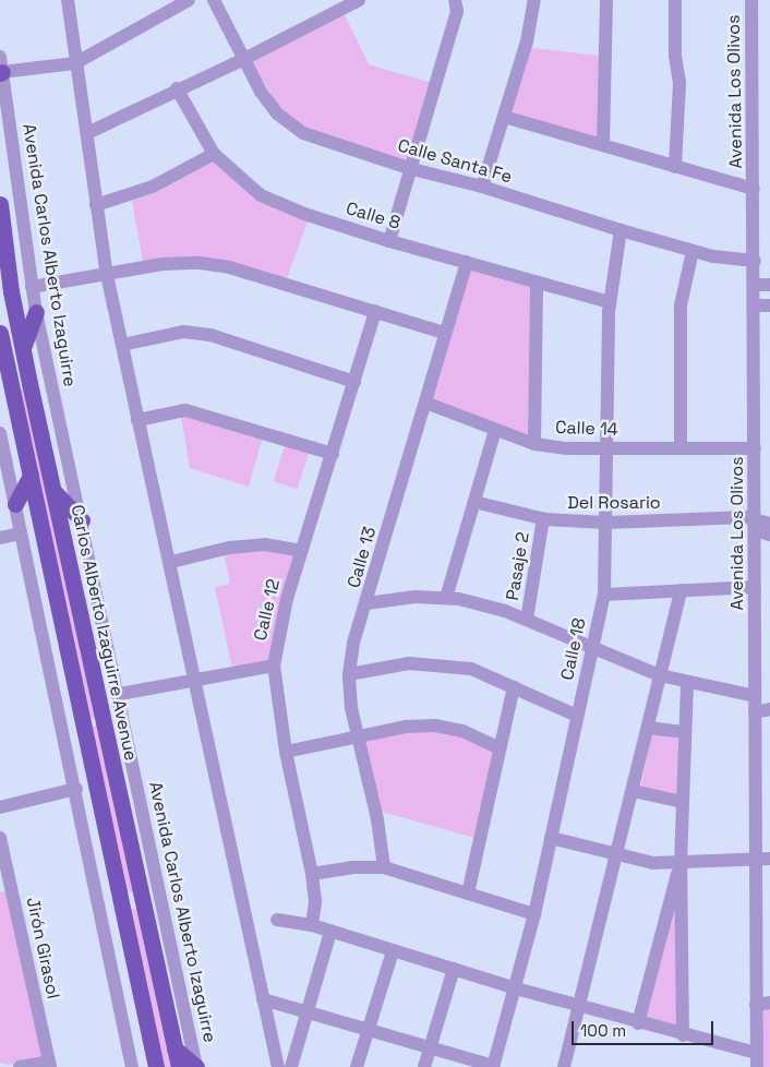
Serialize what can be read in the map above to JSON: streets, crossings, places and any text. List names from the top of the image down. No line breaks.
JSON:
{"streets":{"main road":["Carlos Alberto Izaguirre Avenue"],"street":["Avenida Los Olivos","Calle Santa Fe","Calle 8","Avenida Carlos Alberto Izaguirre","Calle 14","Del Rosario","Calle 13","Pasaje 2","Calle 12","Calle 18","Jirón Girasol"]},"crossings":[["Avenida Los Olivos","Calle Santa Fe"],["Avenida Los Olivos","Calle 14"],["Avenida Los Olivos","Del Rosario"],["Calle Santa Fe","Calle 18"],["Calle 8","Calle 13"],["Calle 8","Calle 18"],["Calle 14","Calle 13"],["Calle 14","Calle 18"],["Del Rosario","Pasaje 2"],["Del Rosario","Calle 18"]],"scale_bar":"100 m"}
